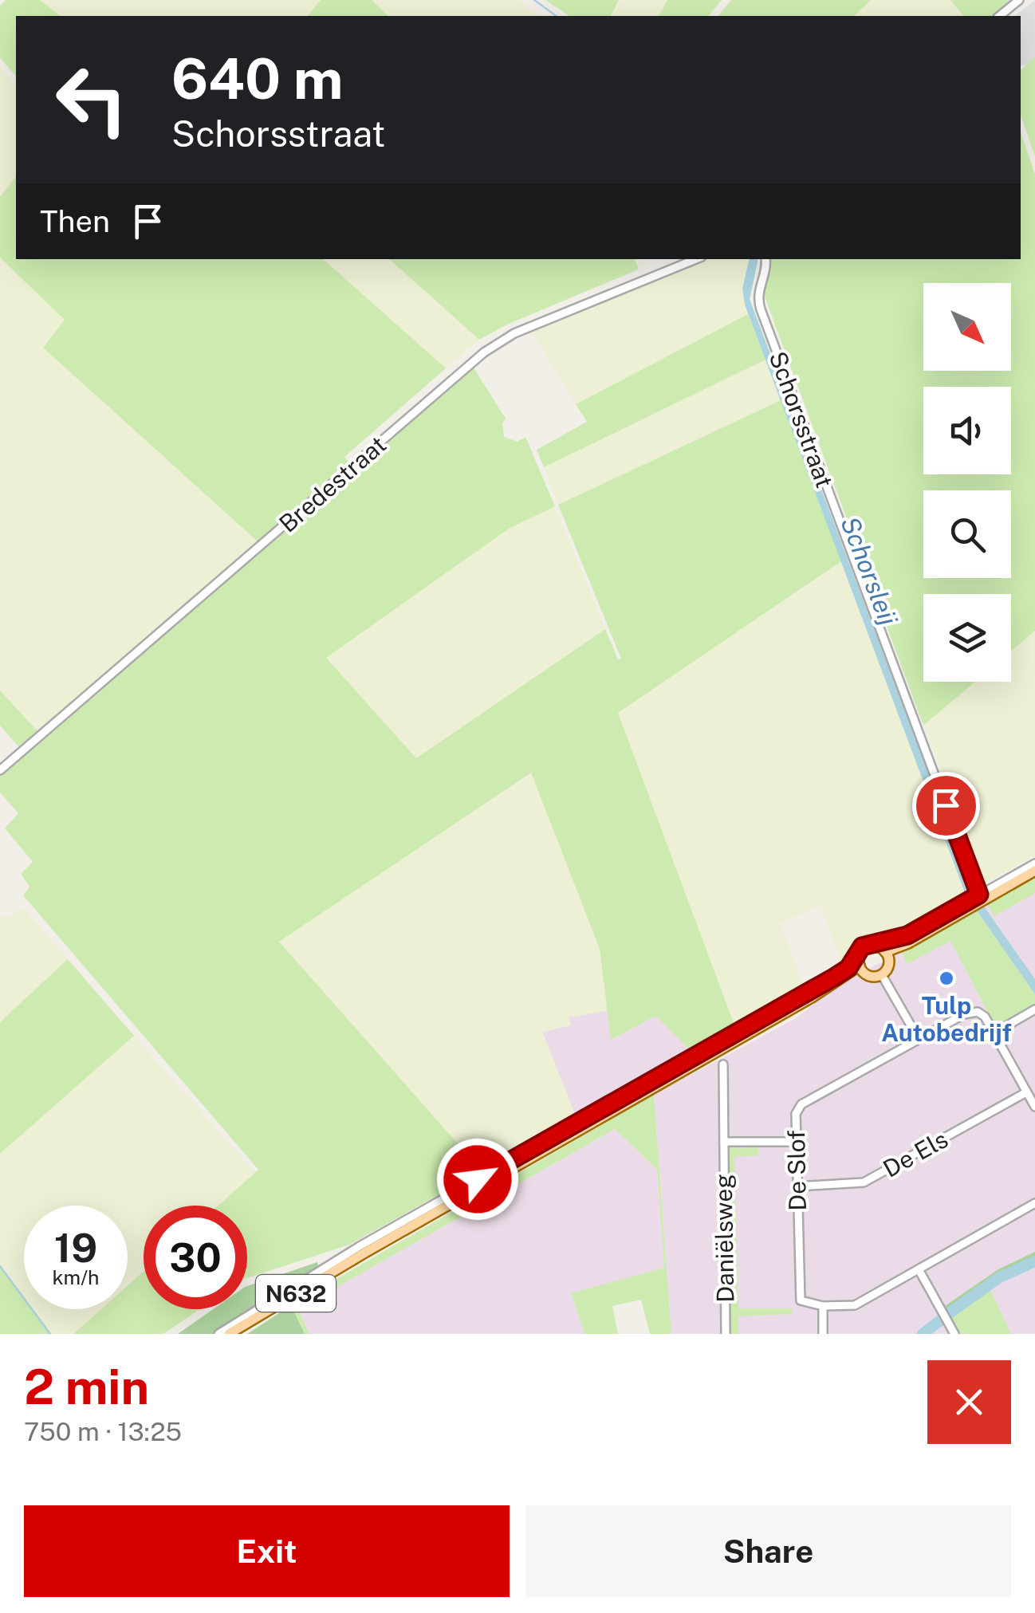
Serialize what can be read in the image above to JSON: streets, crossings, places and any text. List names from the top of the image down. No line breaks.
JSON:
{"streets":{"main road":["N632"],"street":["Schorsstraat","Bredestraat","De Els","De Slof","Daniëlsweg"]},"crossings":[["De Els","De Slof"],["De Slof","Daniëlsweg"]],"water":["Schorsleij"],"places":["Tulp Autobedrijf"],"north":"bottom right","page":{"turn":["640 m","Schorsstraat"],"then":"Then","speed":"19 km/h","limit":"30","heading":["2 min","750 m · 13:25"],"buttons":["Exit","Share"]}}
